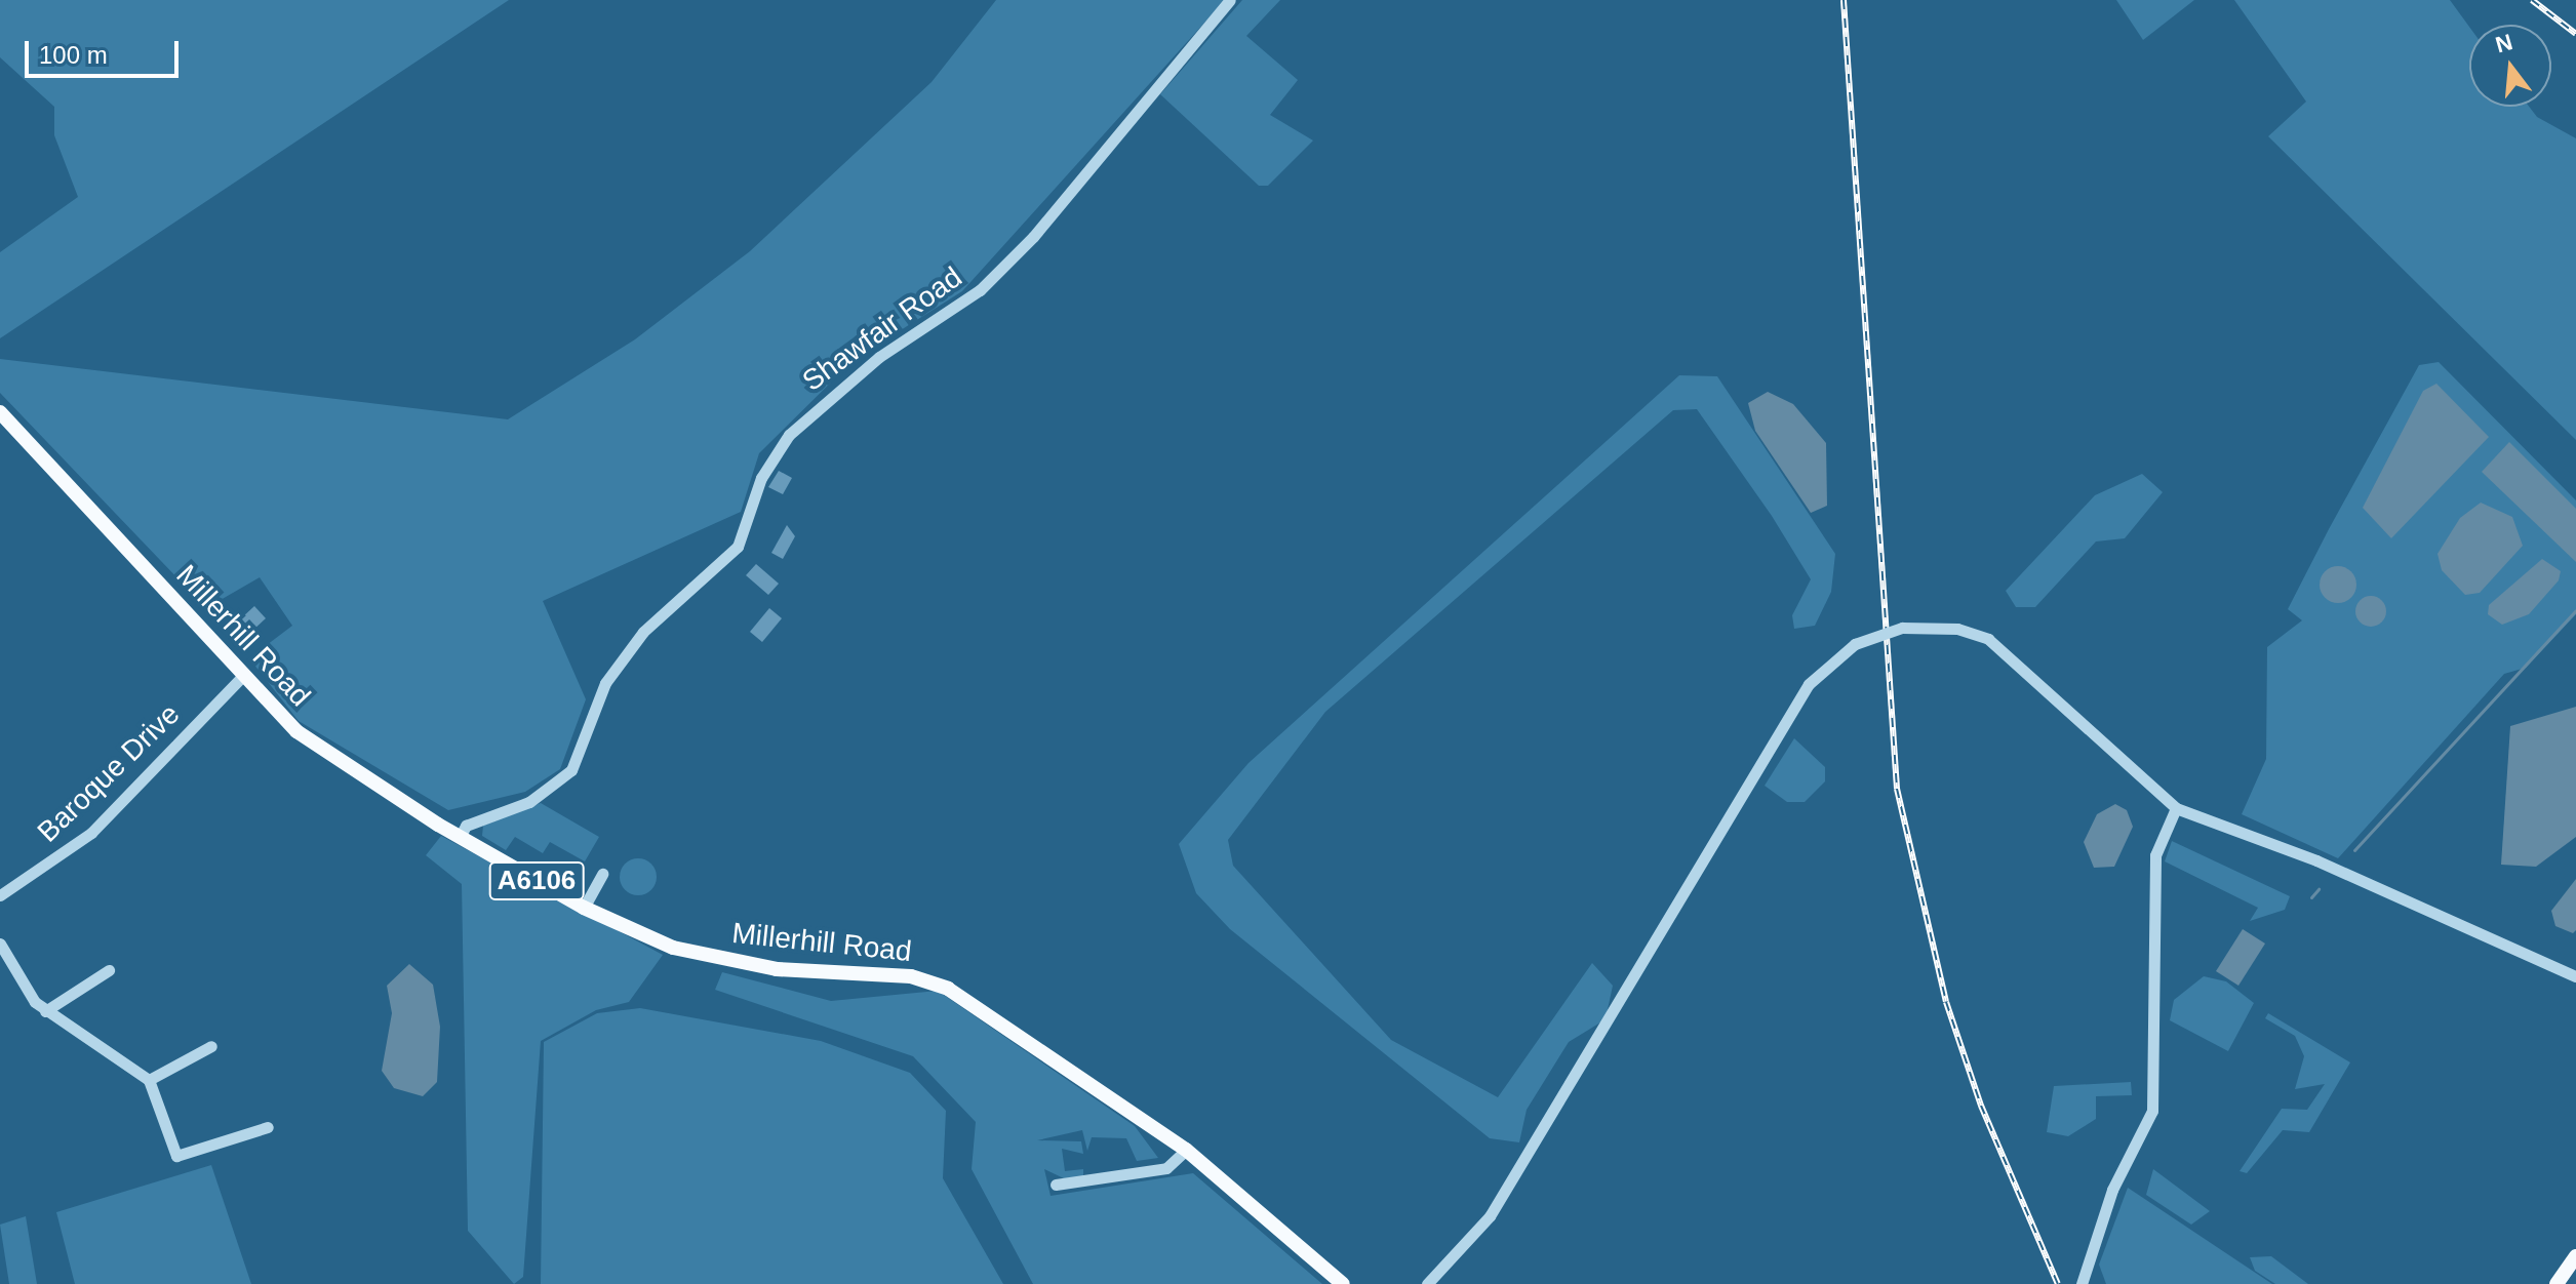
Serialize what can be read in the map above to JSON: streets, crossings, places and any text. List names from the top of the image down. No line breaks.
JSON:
{"streets":{"main road":["Millerhill Road","A6106"],"street":["Shawfair Road","Baroque Drive"]},"crossings":[["Shawfair Road","Millerhill Road"],["Millerhill Road","Baroque Drive"]],"scale_bar":"100 m","north":"top"}
